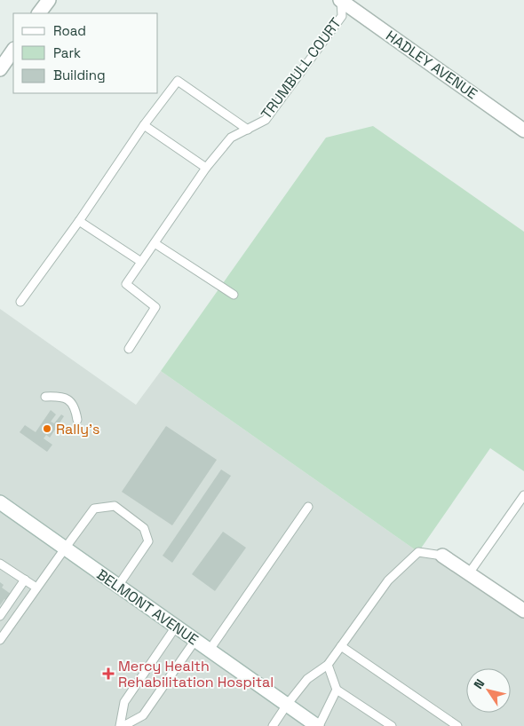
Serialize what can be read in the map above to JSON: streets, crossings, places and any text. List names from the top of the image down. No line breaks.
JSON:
{"streets":{"main road":["HADLEY AVENUE","BELMONT AVENUE"],"lane":["TRUMBULL COURT"]},"crossings":[["HADLEY AVENUE","TRUMBULL COURT"]],"places":{"other":["Rally's"],"health":["Mercy Health Rehabilitation Hospital"]},"legend":["Road","Park","Building"],"north":"top left"}
